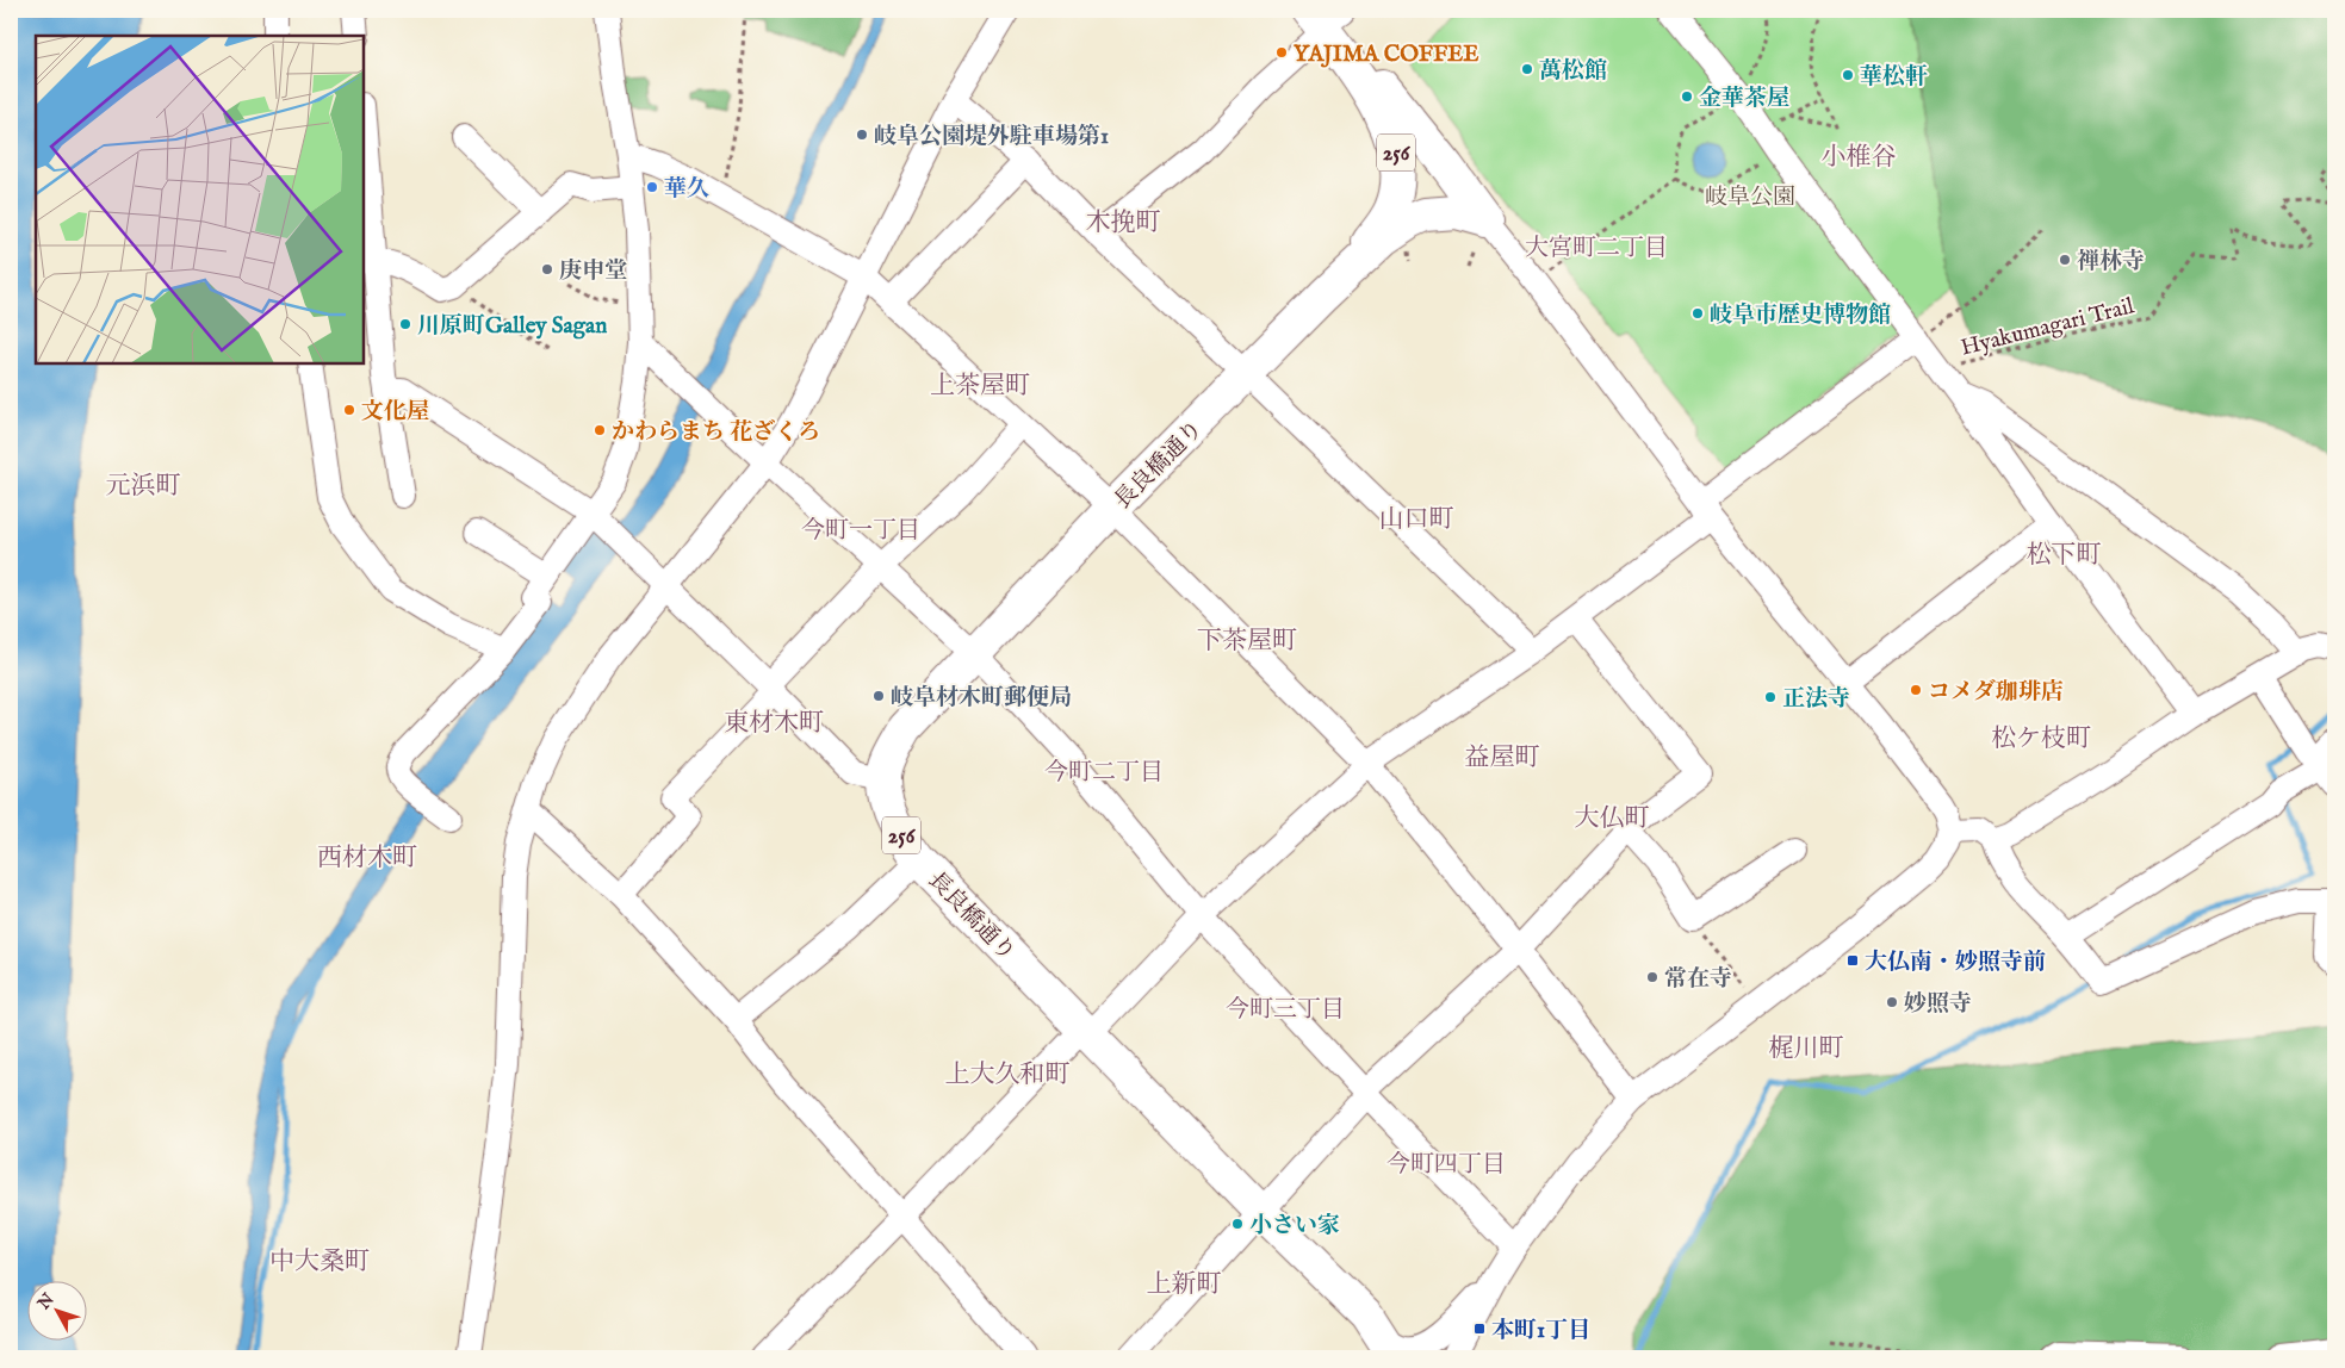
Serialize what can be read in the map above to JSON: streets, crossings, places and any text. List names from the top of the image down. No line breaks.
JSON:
{"streets":{"highway":["256","長良橋通り"],"path":["Hyakumagari Trail"]},"crossings":[["256","長良橋通り"]],"districts":["小椎谷","木挽町","大宮町二丁目","上茶屋町","元浜町","山口町","今町一丁目","松下町","下茶屋町","東材木町","松ケ枝町","益屋町","今町二丁目","大仏町","西材木町","今町三丁目","梶川町","上大久和町","今町四丁目","中大桑町","上新町"],"parks":["岐阜公園"],"places":{"other":["YAJIMA COFFEE","萬松館","華松軒","金華茶屋","岐阜公園堤外駐車場第1","華久","禅林寺","庚申堂","岐阜市歴史博物館","川原町Galley Sagan","文化屋","かわらまち 花ざくろ","コメダ珈琲店","岐阜材木町郵便局","正法寺","常在寺","妙照寺","小さい家"],"transit":["大仏南・妙照寺前","本町1丁目"]},"north":"top left"}
